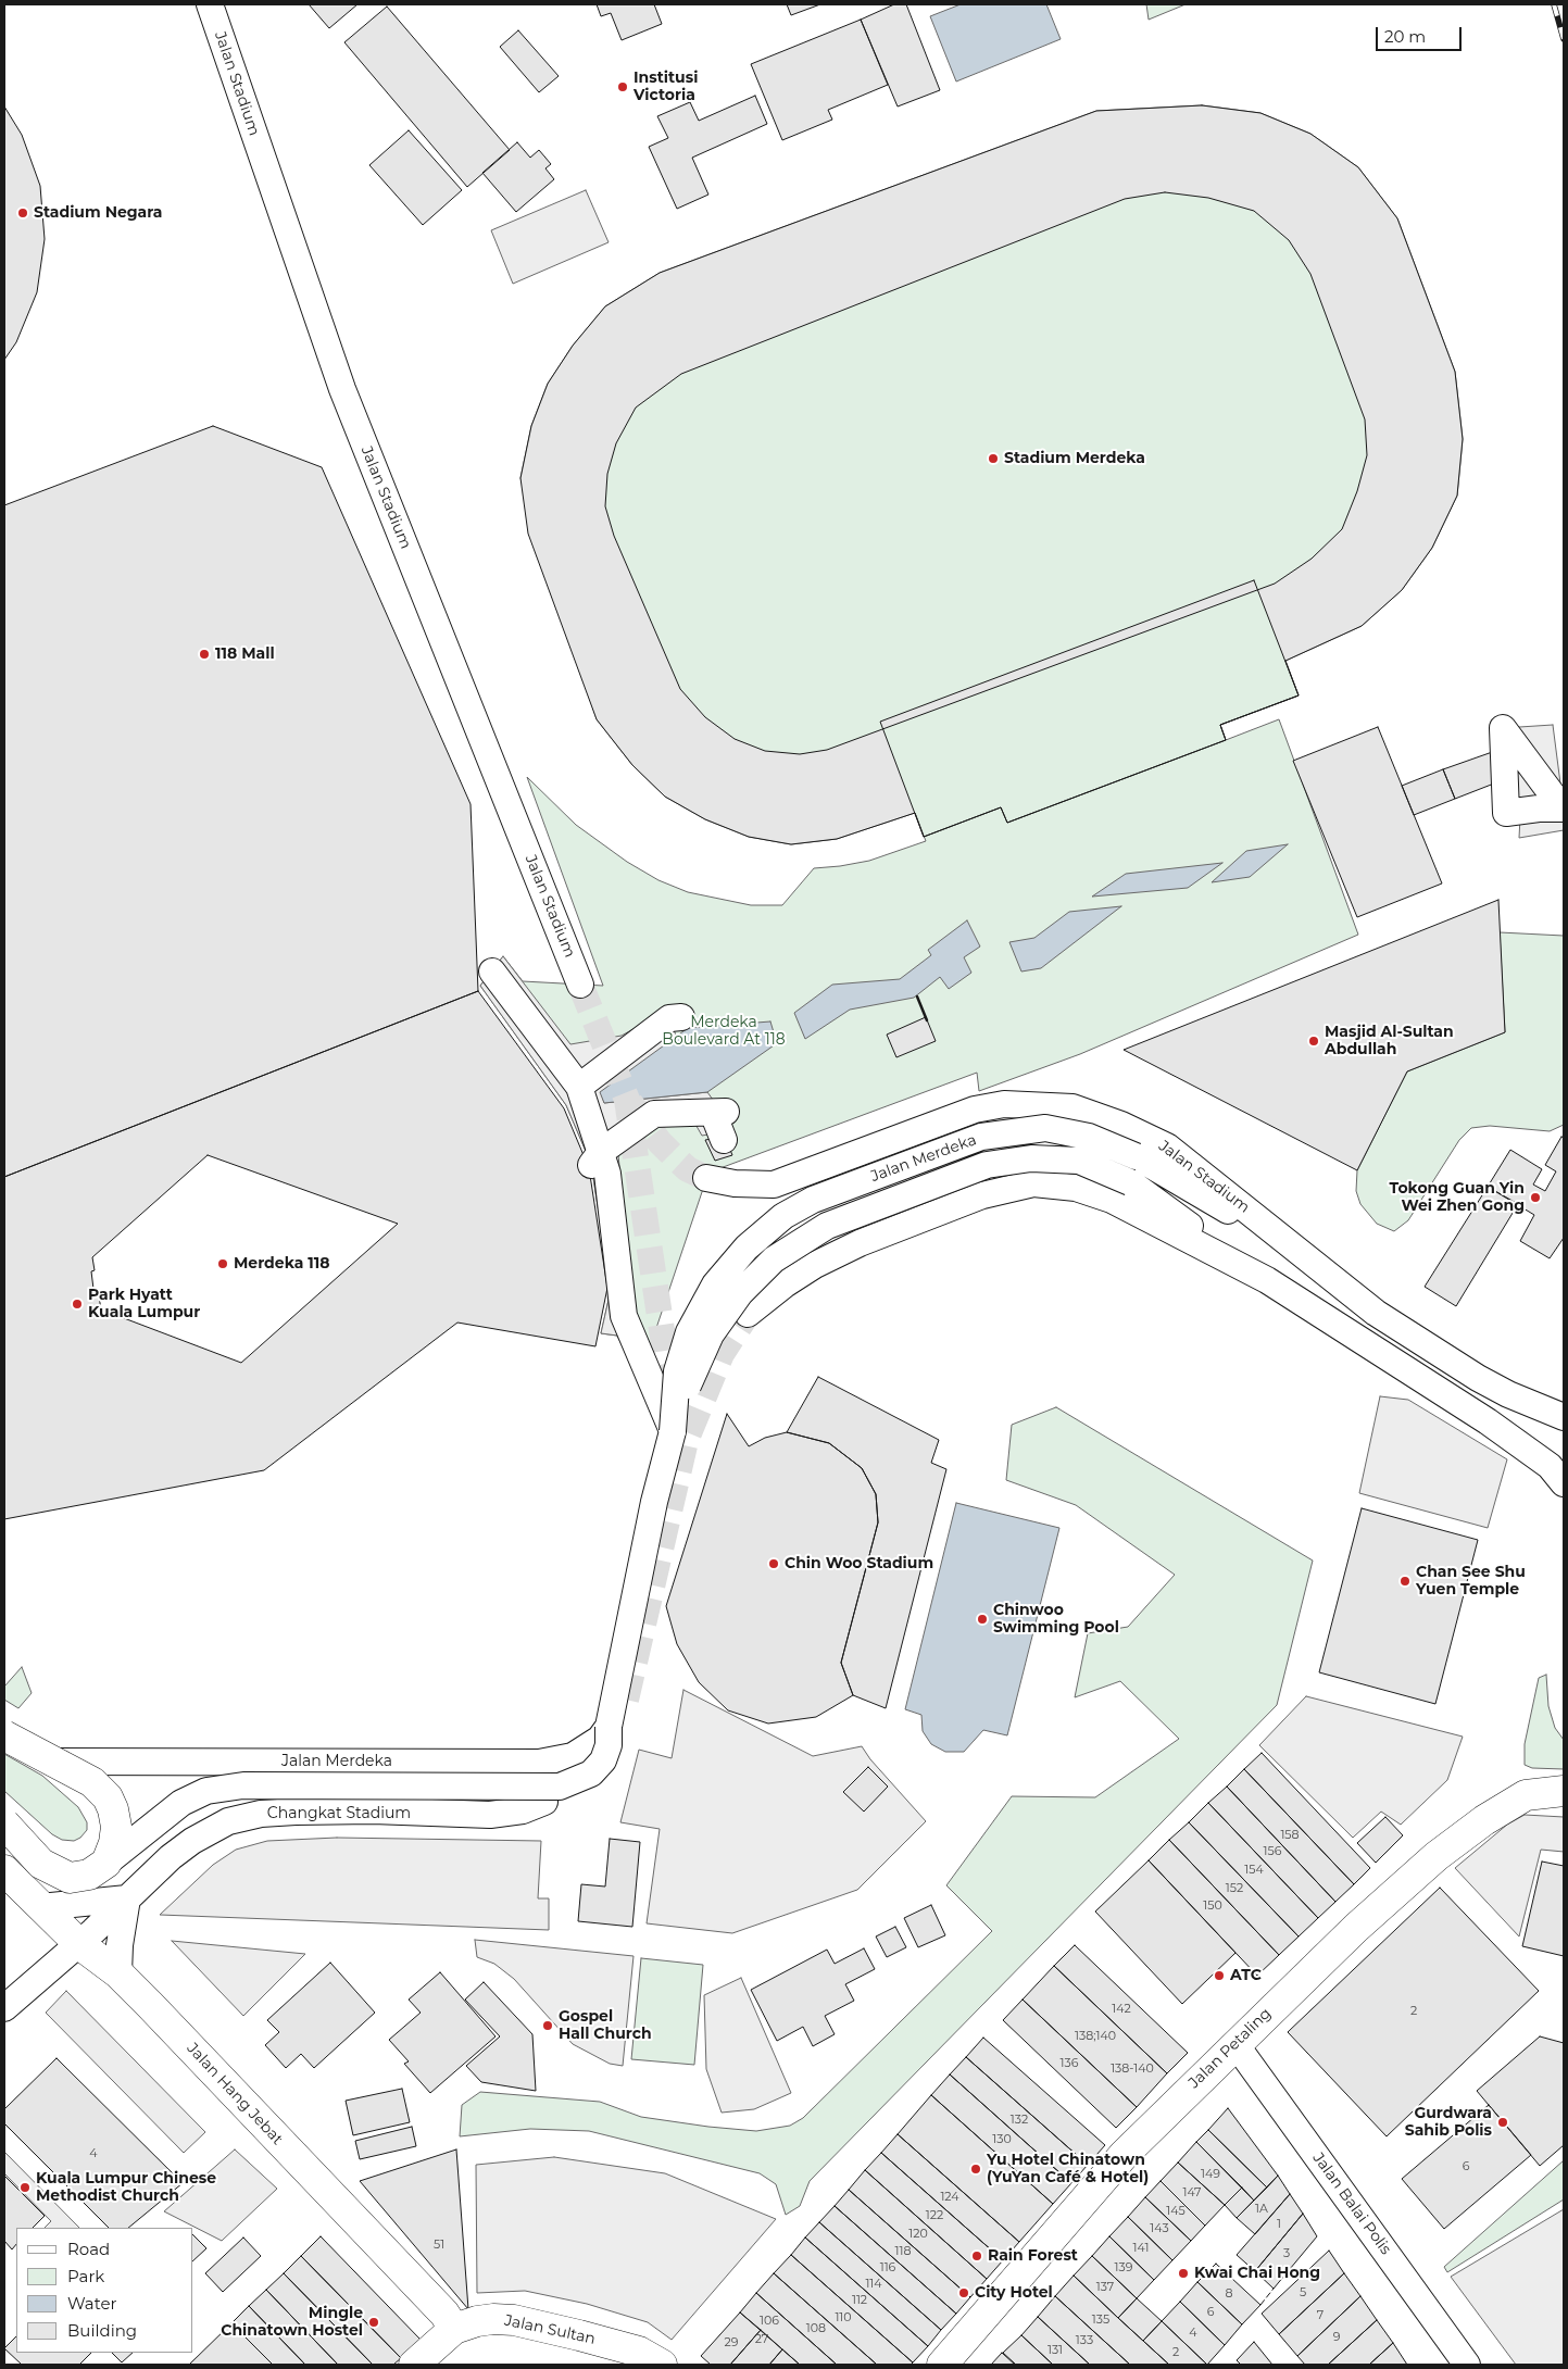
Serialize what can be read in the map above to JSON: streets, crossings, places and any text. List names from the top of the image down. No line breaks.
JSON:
{"streets":{"street":["Jalan Stadium","Jalan Merdeka","Changkat Stadium","Jalan Petaling","Jalan Hang Jebat","Jalan Balai Polis","Jalan Sultan"]},"crossings":[["Jalan Stadium","Jalan Merdeka"],["Changkat Stadium","Jalan Hang Jebat"],["Jalan Petaling","Jalan Balai Polis"],["Jalan Hang Jebat","Jalan Sultan"]],"parks":["Merdeka Boulevard At 118"],"places":["Institusi Victoria","Stadium Negara","Stadium Merdeka","118 Mall","Masjid Al-Sultan Abdullah","Tokong Guan Yin Wei Zhen Gong","Merdeka 118","Park Hyatt Kuala Lumpur","Chin Woo Stadium","Chan See Shu Yuen Temple","Chinwoo Swimming Pool","ATC","Gospel Hall Church","Gurdwara Sahib Polis","Yu Hotel Chinatown (YuYan Café & Hotel)","Kuala Lumpur Chinese Methodist Church","Rain Forest","Kwai Chai Hong","City Hotel","Mingle Chinatown Hostel"],"house_numbers":["158","156","154","152","150","142","2","138;140","136","138-140","132","130","4","6","149","147","124","1A","145","122","1","143","120","51","141","118","3","116","139","114","137","5","8","112","6","7","110","135","106","108","4","9","27","133","29","131","2"],"legend":["Road","Park","Water","Building"],"scale_bar":"20 m"}
